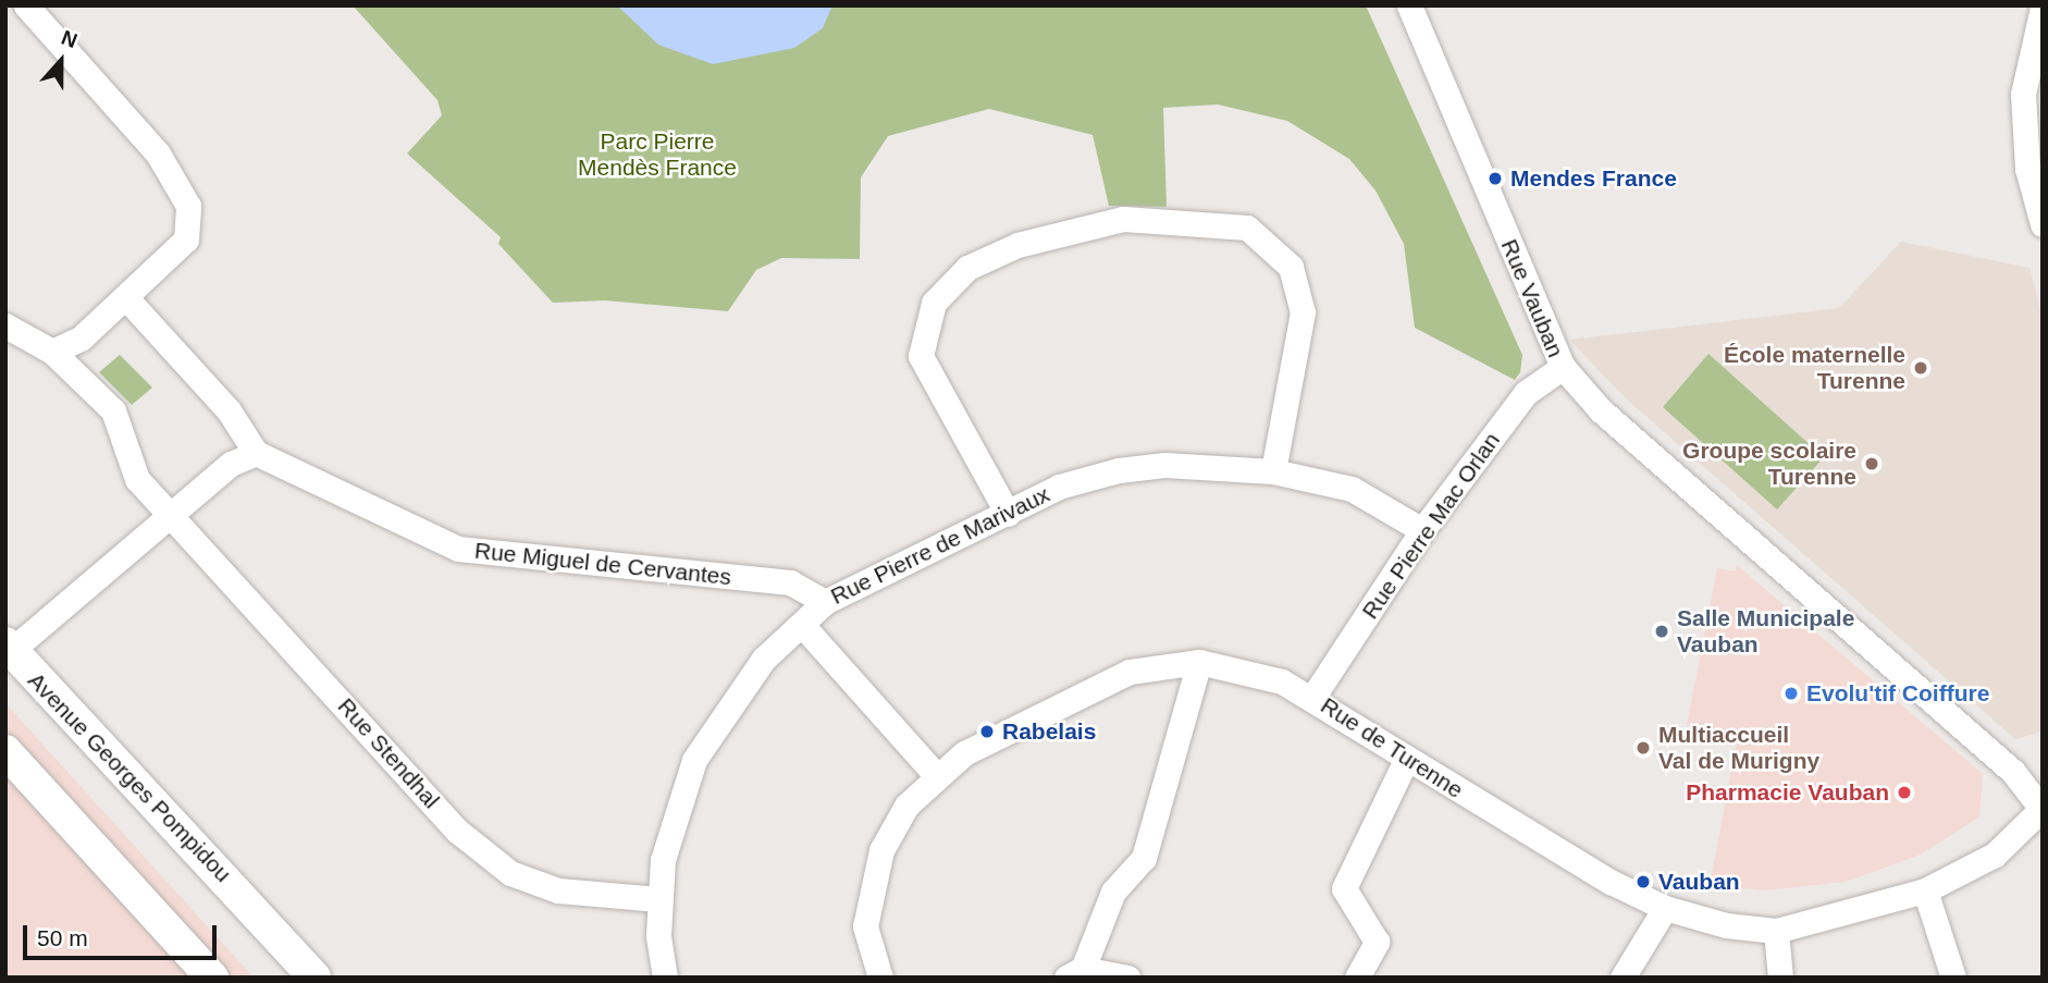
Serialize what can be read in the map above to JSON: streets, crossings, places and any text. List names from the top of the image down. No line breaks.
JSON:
{"streets":{"main road":["Avenue Georges Pompidou"],"street":["Rue Vauban","Rue Pierre Mac Orlan","Rue Pierre de Marivaux","Rue Miguel de Cervantes","Rue de Turenne","Rue Stendhal"]},"crossings":[["Rue Vauban","Rue Pierre Mac Orlan"],["Rue Vauban","Rue de Turenne"],["Rue Pierre Mac Orlan","Rue Pierre de Marivaux"],["Rue Pierre Mac Orlan","Rue de Turenne"],["Rue Pierre de Marivaux","Rue Miguel de Cervantes"],["Rue Pierre de Marivaux","Rue Stendhal"]],"parks":["Parc Pierre Mendès France"],"places":["Mendes France","École maternelle Turenne","Groupe scolaire Turenne","Salle Municipale Vauban","Evolu'tif Coiffure","Rabelais","Multiaccueil Val de Murigny","Pharmacie Vauban","Vauban"],"scale_bar":"50 m","north":"top"}
